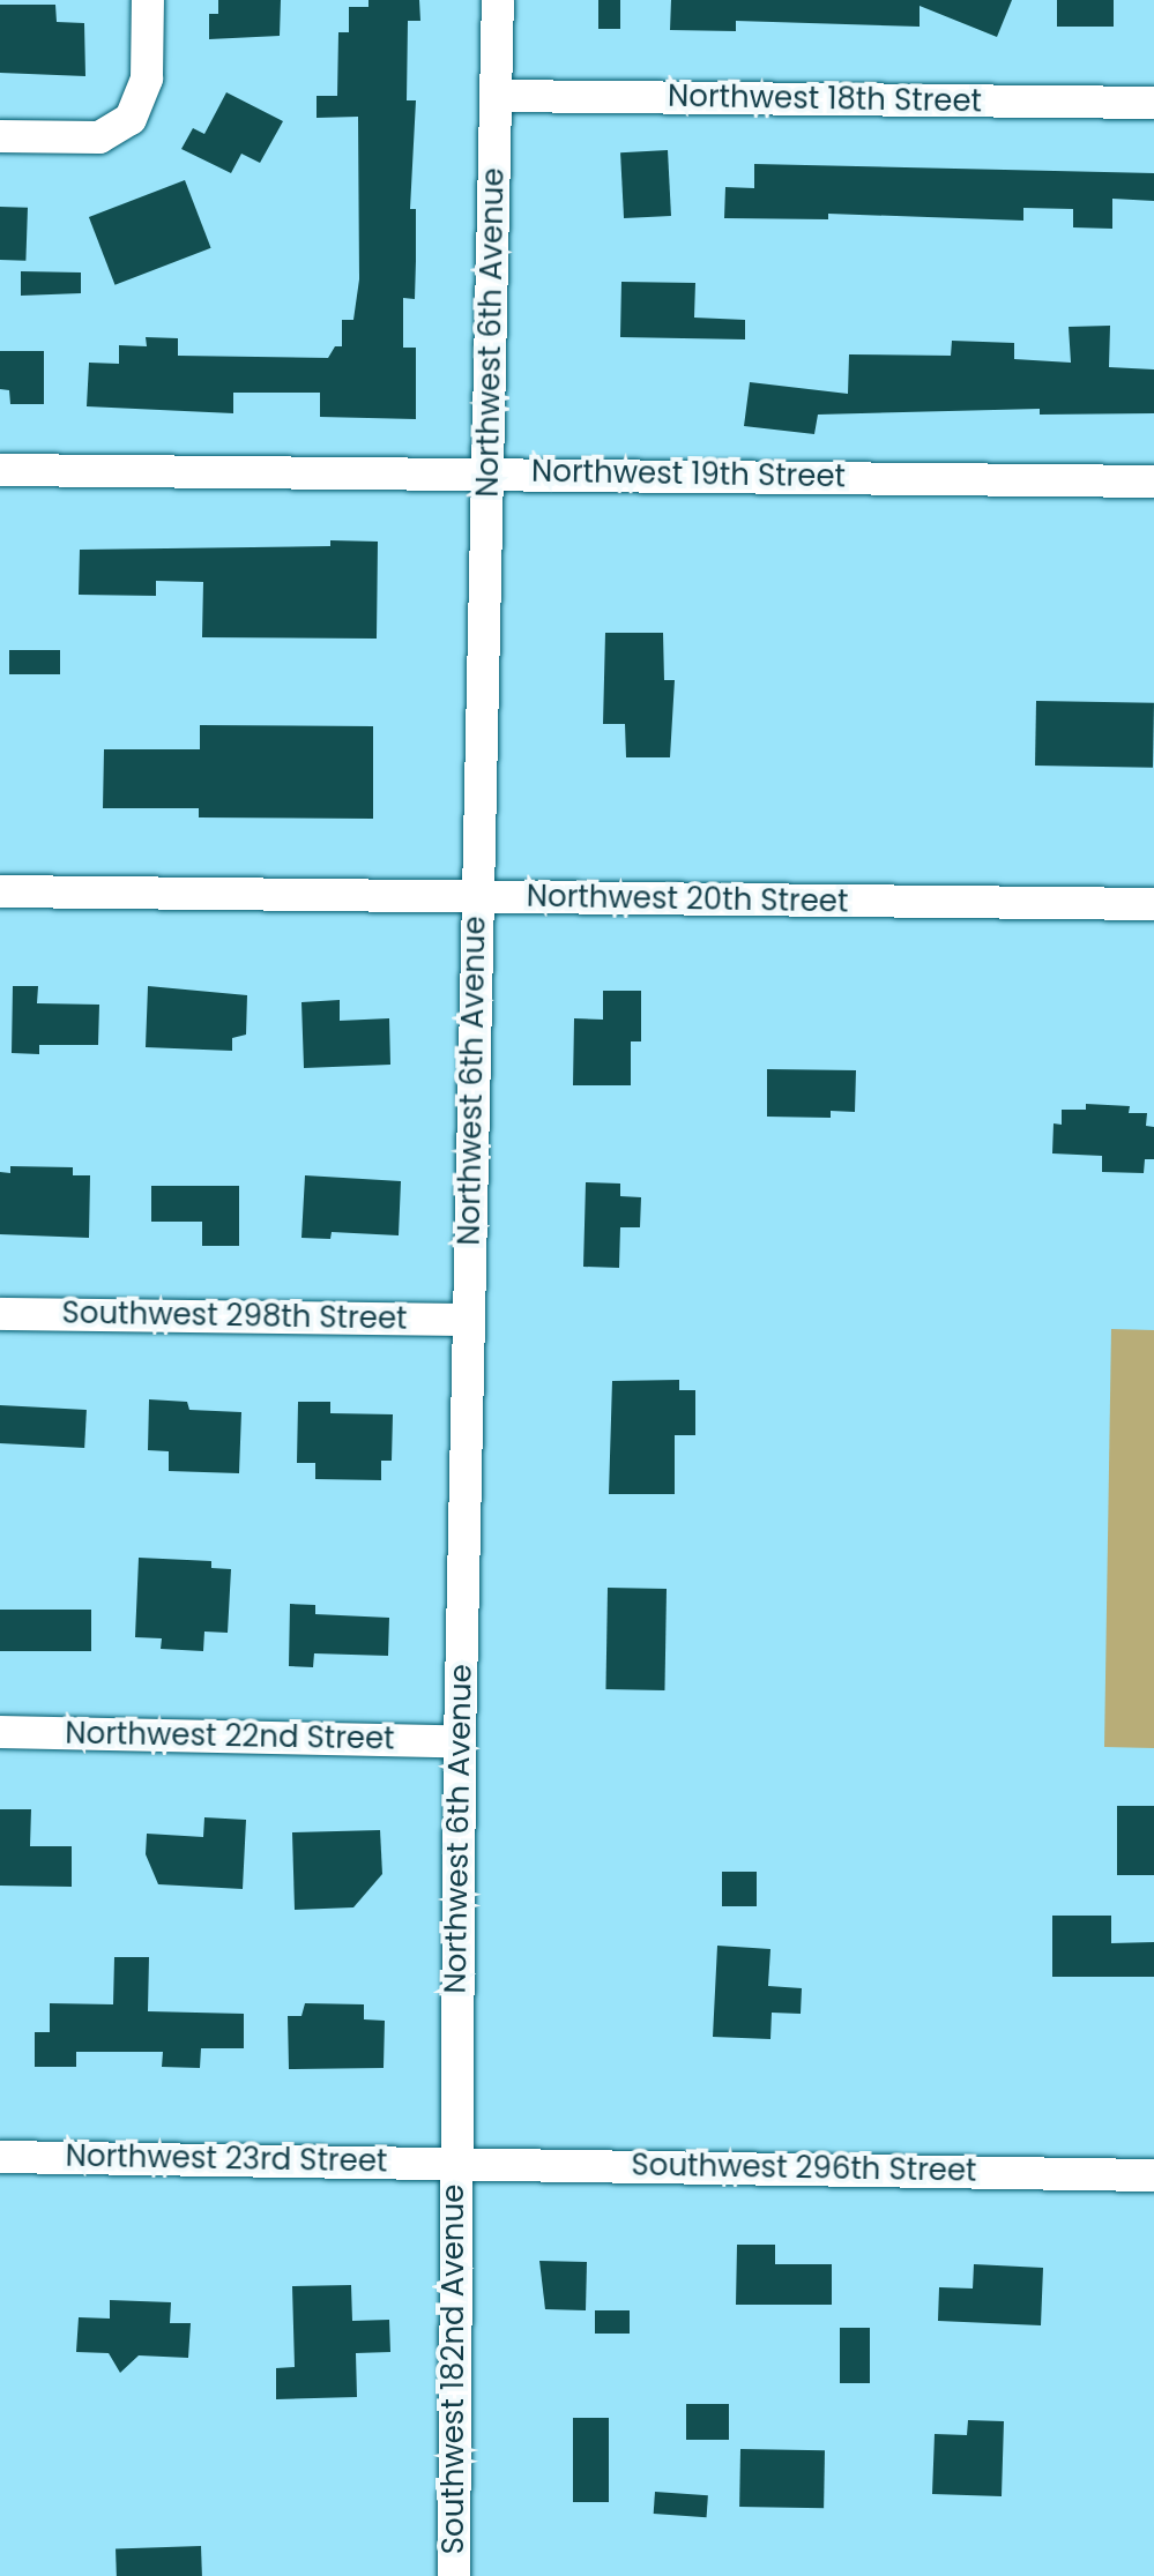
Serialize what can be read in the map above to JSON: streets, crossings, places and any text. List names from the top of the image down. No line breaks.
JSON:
{"streets":{"street":["Northwest 18th Street","Northwest 6th Avenue","Northwest 19th Street","Northwest 20th Street","Southwest 298th Street","Northwest 22nd Street","Northwest 23rd Street","Southwest 296th Street","Southwest 182nd Avenue"]},"crossings":[["Northwest 18th Street","Northwest 6th Avenue"],["Northwest 6th Avenue","Northwest 19th Street"],["Northwest 6th Avenue","Northwest 20th Street"],["Northwest 6th Avenue","Southwest 298th Street"],["Northwest 6th Avenue","Northwest 22nd Street"],["Northwest 6th Avenue","Northwest 23rd Street"],["Northwest 6th Avenue","Southwest 296th Street"],["Northwest 6th Avenue","Southwest 182nd Avenue"],["Northwest 23rd Street","Southwest 296th Street"],["Northwest 23rd Street","Southwest 182nd Avenue"],["Southwest 296th Street","Southwest 182nd Avenue"]]}
